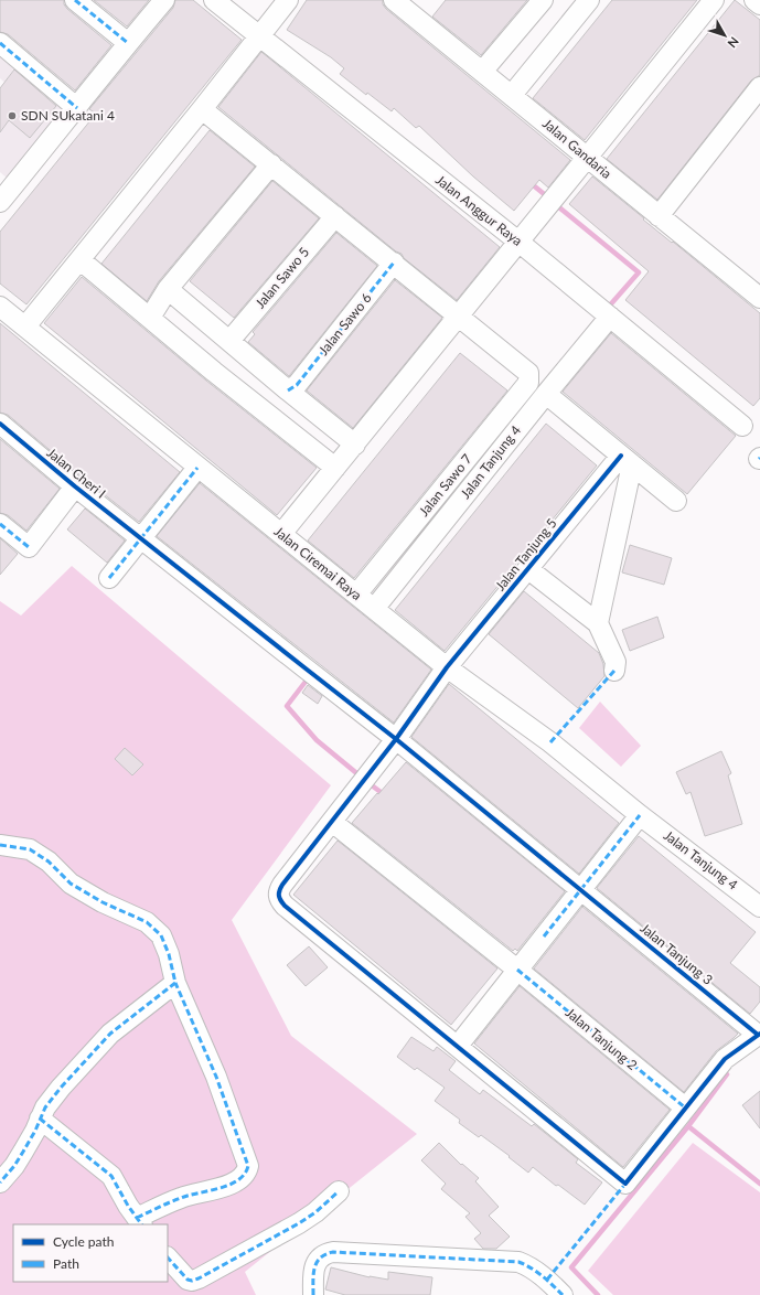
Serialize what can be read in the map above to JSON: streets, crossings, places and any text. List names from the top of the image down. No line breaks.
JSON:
{"streets":{"street":["Jalan Gandaria","Jalan Anggur Raya","Jalan Sawo 5","Jalan Sawo 6","Jalan Tanjung 4","Jalan Cheri I","Jalan Sawo 7","Jalan Tanjung 5","Jalan Ciremai Raya","Jalan Tanjung 3","Jalan Tanjung 2"]},"crossings":[["Jalan Anggur Raya","Jalan Tanjung 4"],["Jalan Tanjung 4","Jalan Sawo 7"],["Jalan Tanjung 4","Jalan Ciremai Raya"],["Jalan Cheri I","Jalan Tanjung 5"],["Jalan Cheri I","Jalan Tanjung 3"],["Jalan Sawo 7","Jalan Ciremai Raya"],["Jalan Tanjung 5","Jalan Ciremai Raya"],["Jalan Tanjung 5","Jalan Tanjung 3"],["Jalan Tanjung 5","Jalan Tanjung 2"]],"places":["SDN SUkatani 4"],"legend":["Cycle path","Path"],"north":"bottom right"}
